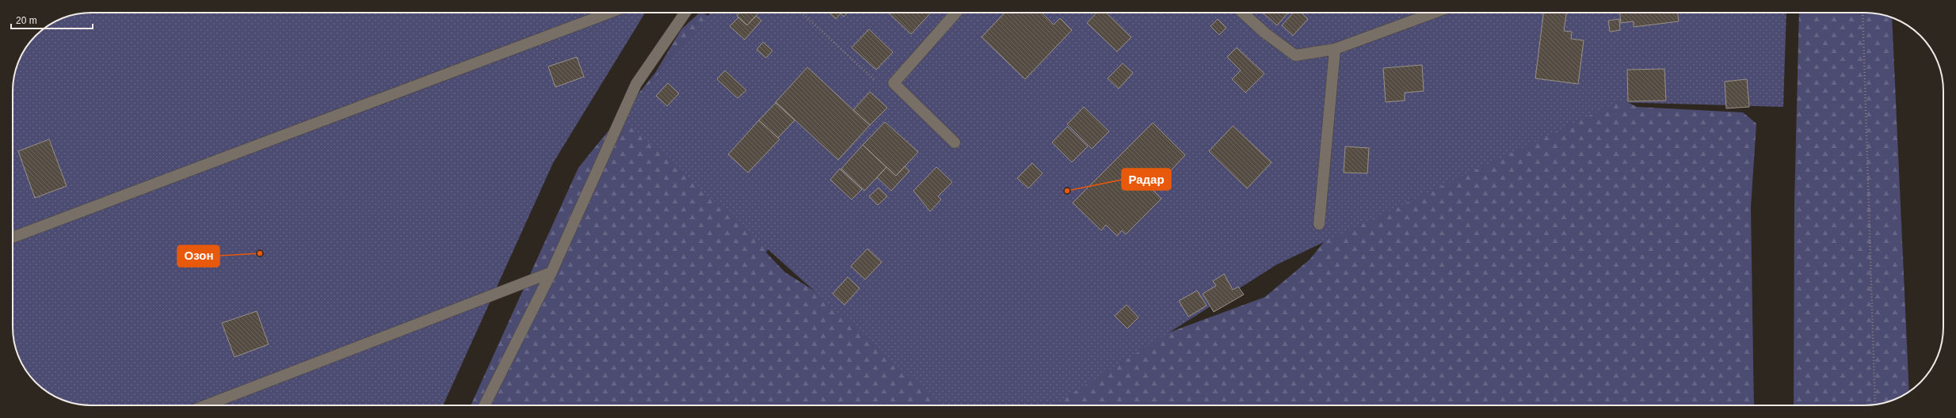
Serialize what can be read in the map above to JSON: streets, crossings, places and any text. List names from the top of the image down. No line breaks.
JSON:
{"places":["Радар","Озон"],"scale_bar":"20 m"}
